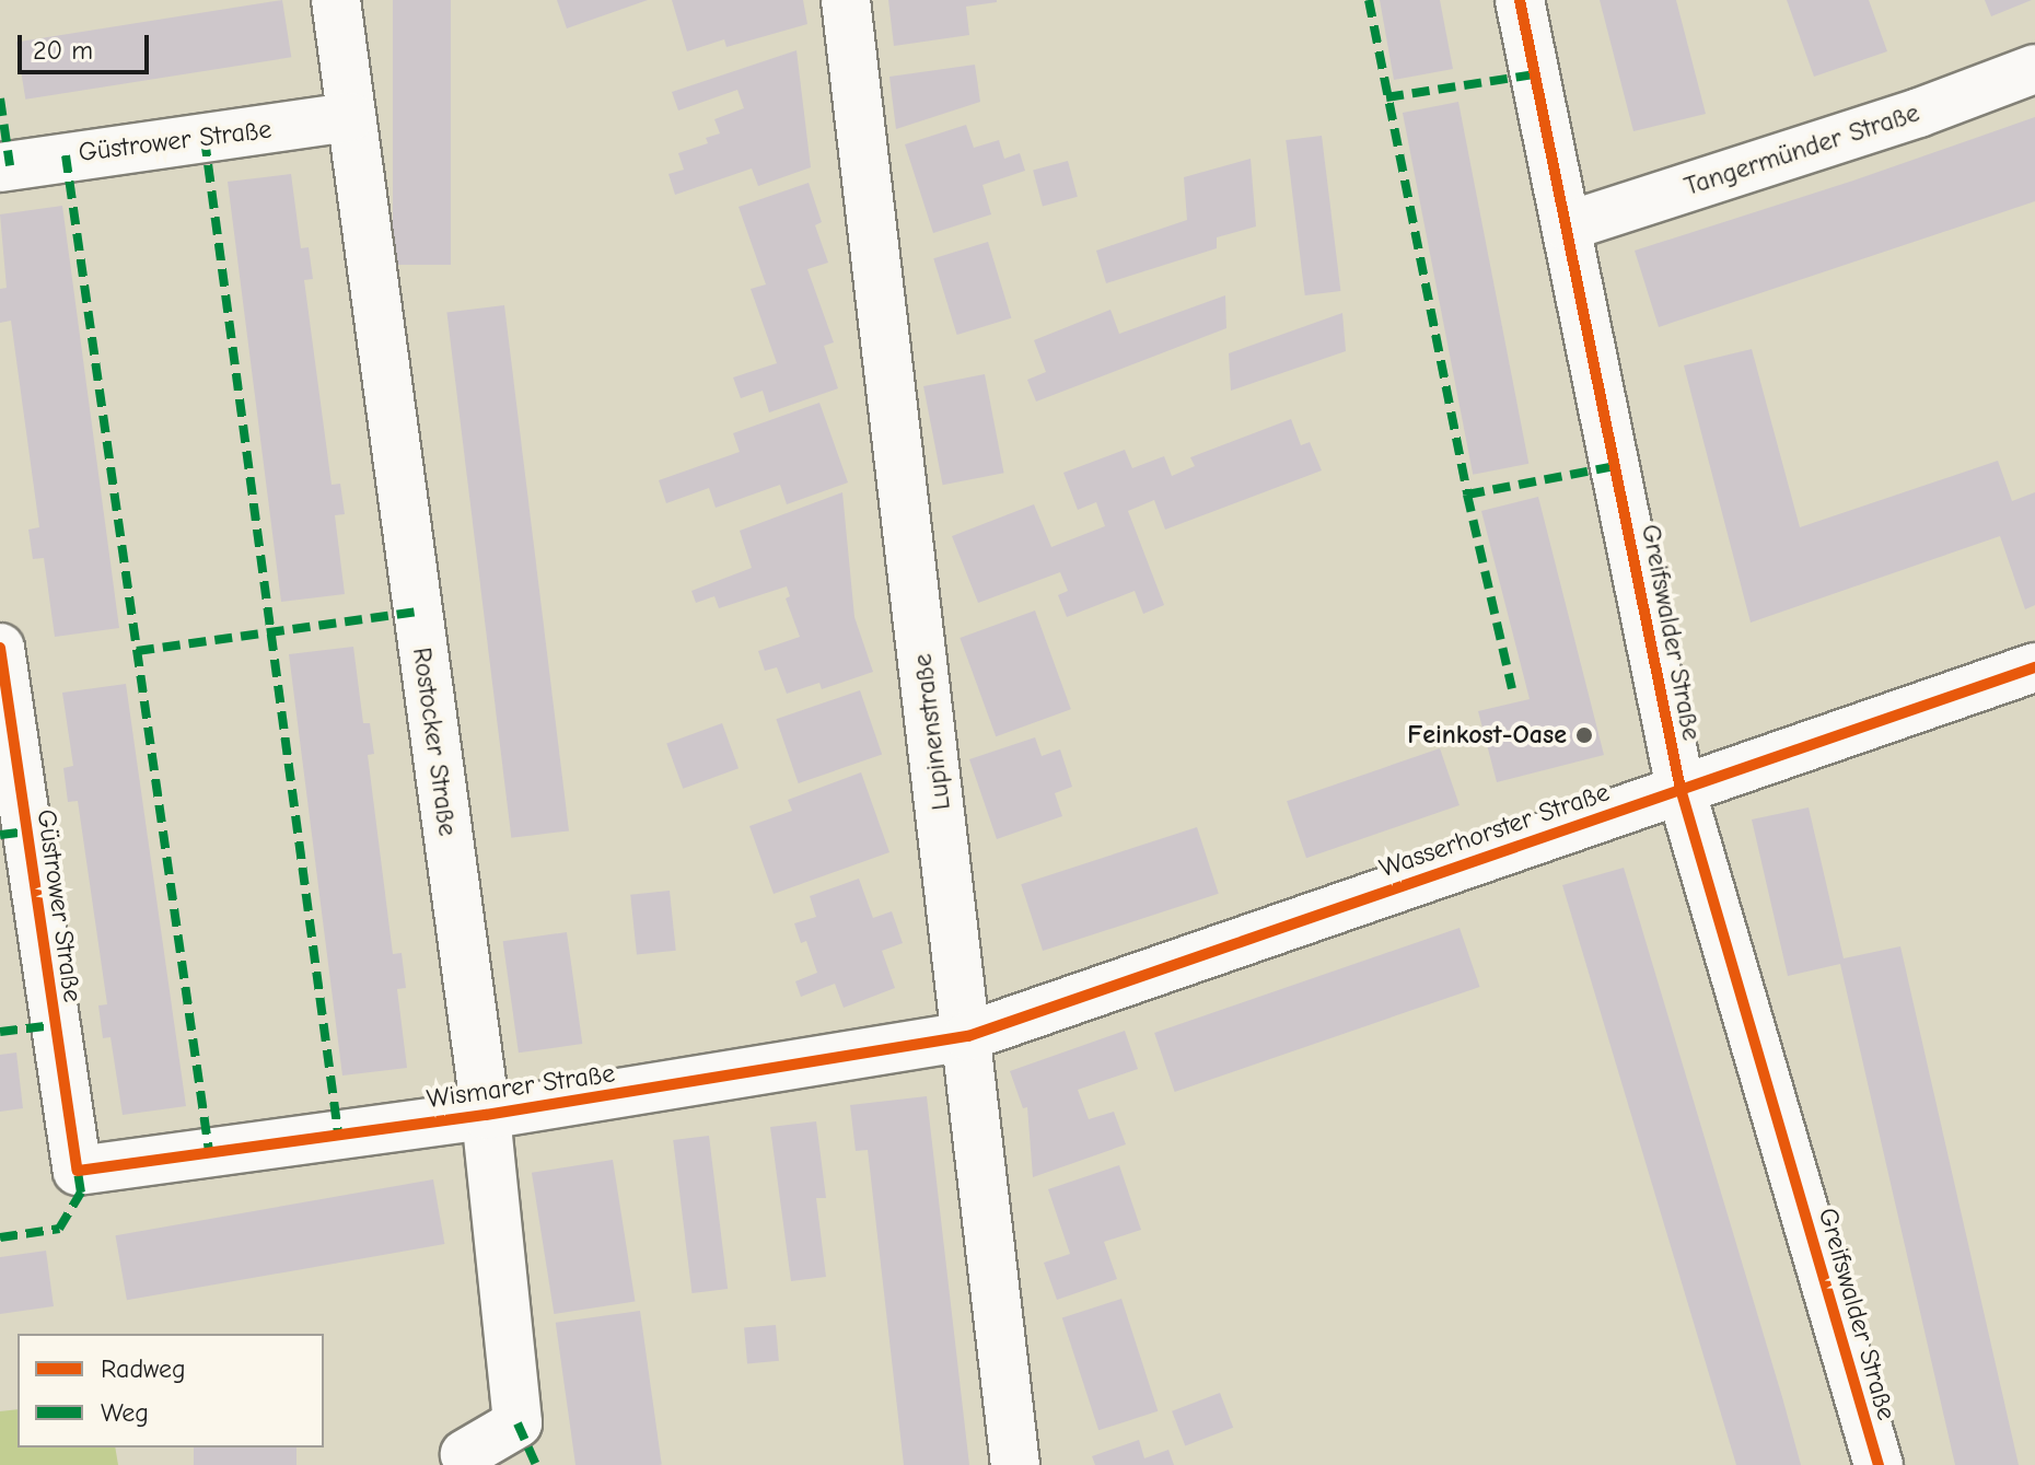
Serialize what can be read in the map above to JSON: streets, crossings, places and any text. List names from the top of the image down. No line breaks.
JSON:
{"streets":{"street":["Güstrower Straße","Tangermünder Straße","Greifswalder Straße","Lupinenstraße","Rostocker Straße","Wasserhorster Straße","Wismarer Straße"]},"crossings":[["Güstrower Straße","Rostocker Straße"],["Güstrower Straße","Wismarer Straße"],["Tangermünder Straße","Greifswalder Straße"],["Greifswalder Straße","Wasserhorster Straße"],["Lupinenstraße","Wasserhorster Straße"],["Lupinenstraße","Wismarer Straße"],["Rostocker Straße","Wismarer Straße"],["Wasserhorster Straße","Wismarer Straße"]],"places":["Feinkost-Oase"],"legend":["Radweg","Weg"],"scale_bar":"20 m"}
